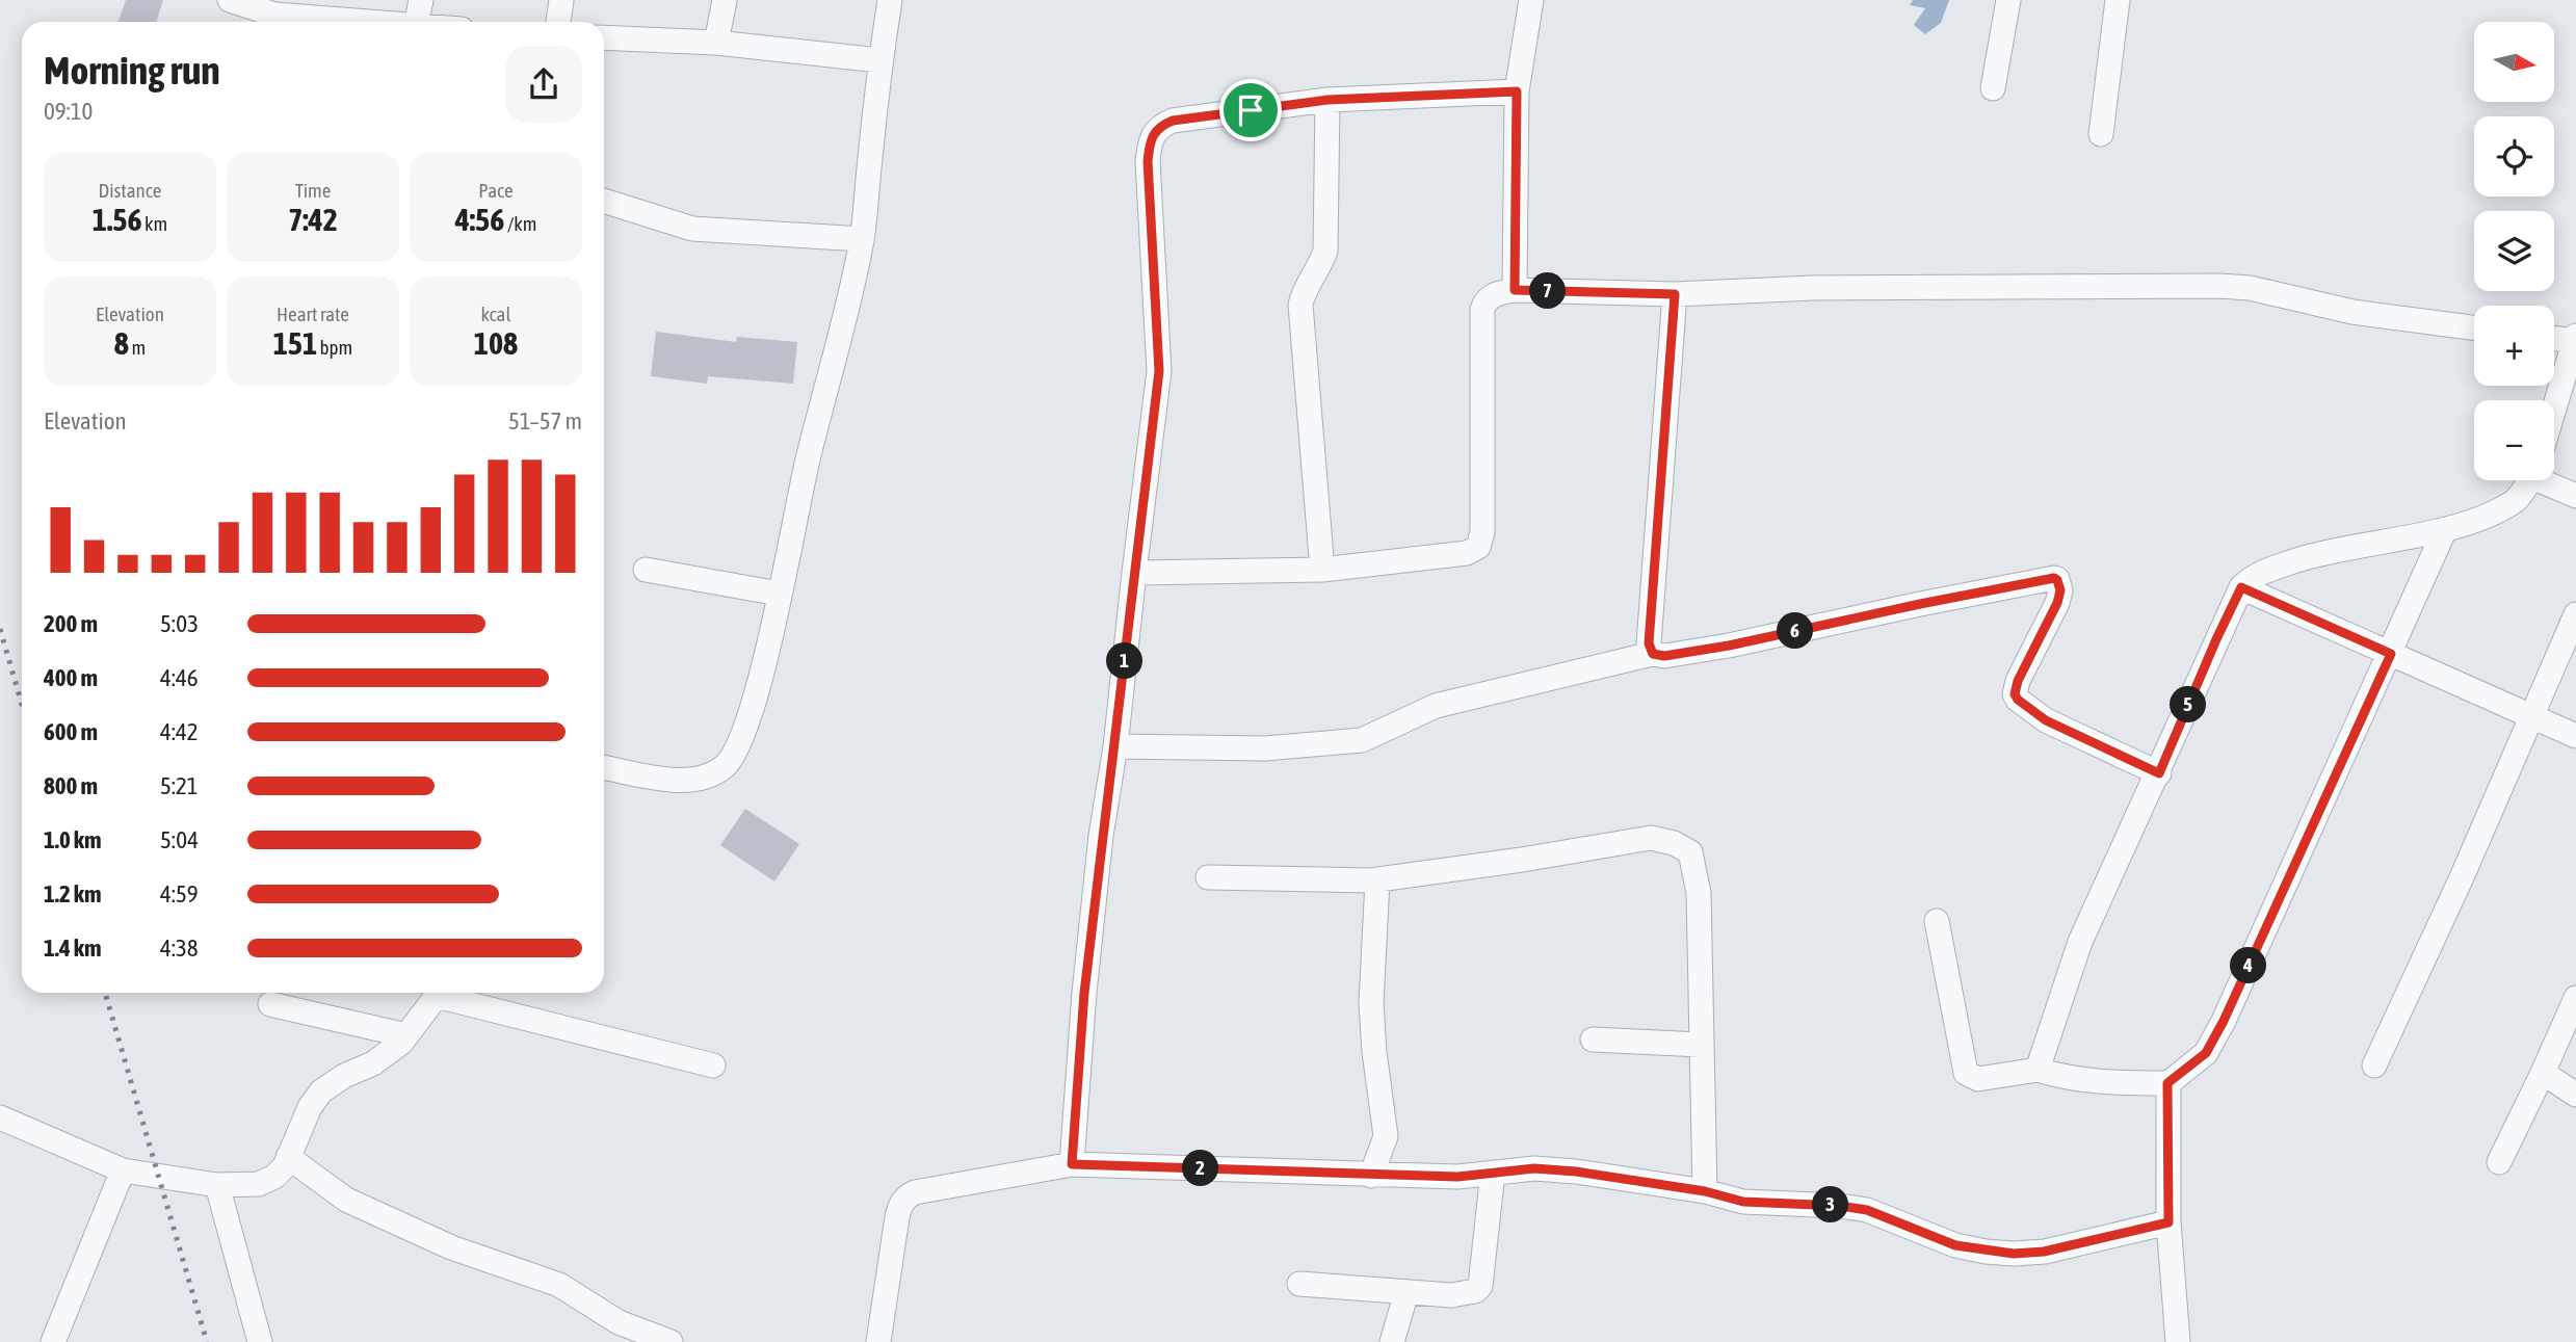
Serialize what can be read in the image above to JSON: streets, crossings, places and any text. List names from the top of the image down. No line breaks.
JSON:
{"north":"right","page":{"map_buttons":["+","−"],"heading":["Morning run","09:10"],"stats":[["Distance","1.56 km"],["Time","7:42"],["Pace","4:56 /km"],["Elevation","8 m"],["Heart rate","151 bpm"],["kcal","108"]],"pins":["7","6","1","5","4","2","3"],"chart":["Elevation","51–57 m"],"list":[{"name":"200 m","note":"5:03"},{"name":"400 m","note":"4:46"},{"name":"600 m","note":"4:42"},{"name":"800 m","note":"5:21"},{"name":"1.0 km","note":"5:04"},{"name":"1.2 km","note":"4:59"},{"name":"1.4 km","note":"4:38"}]}}
